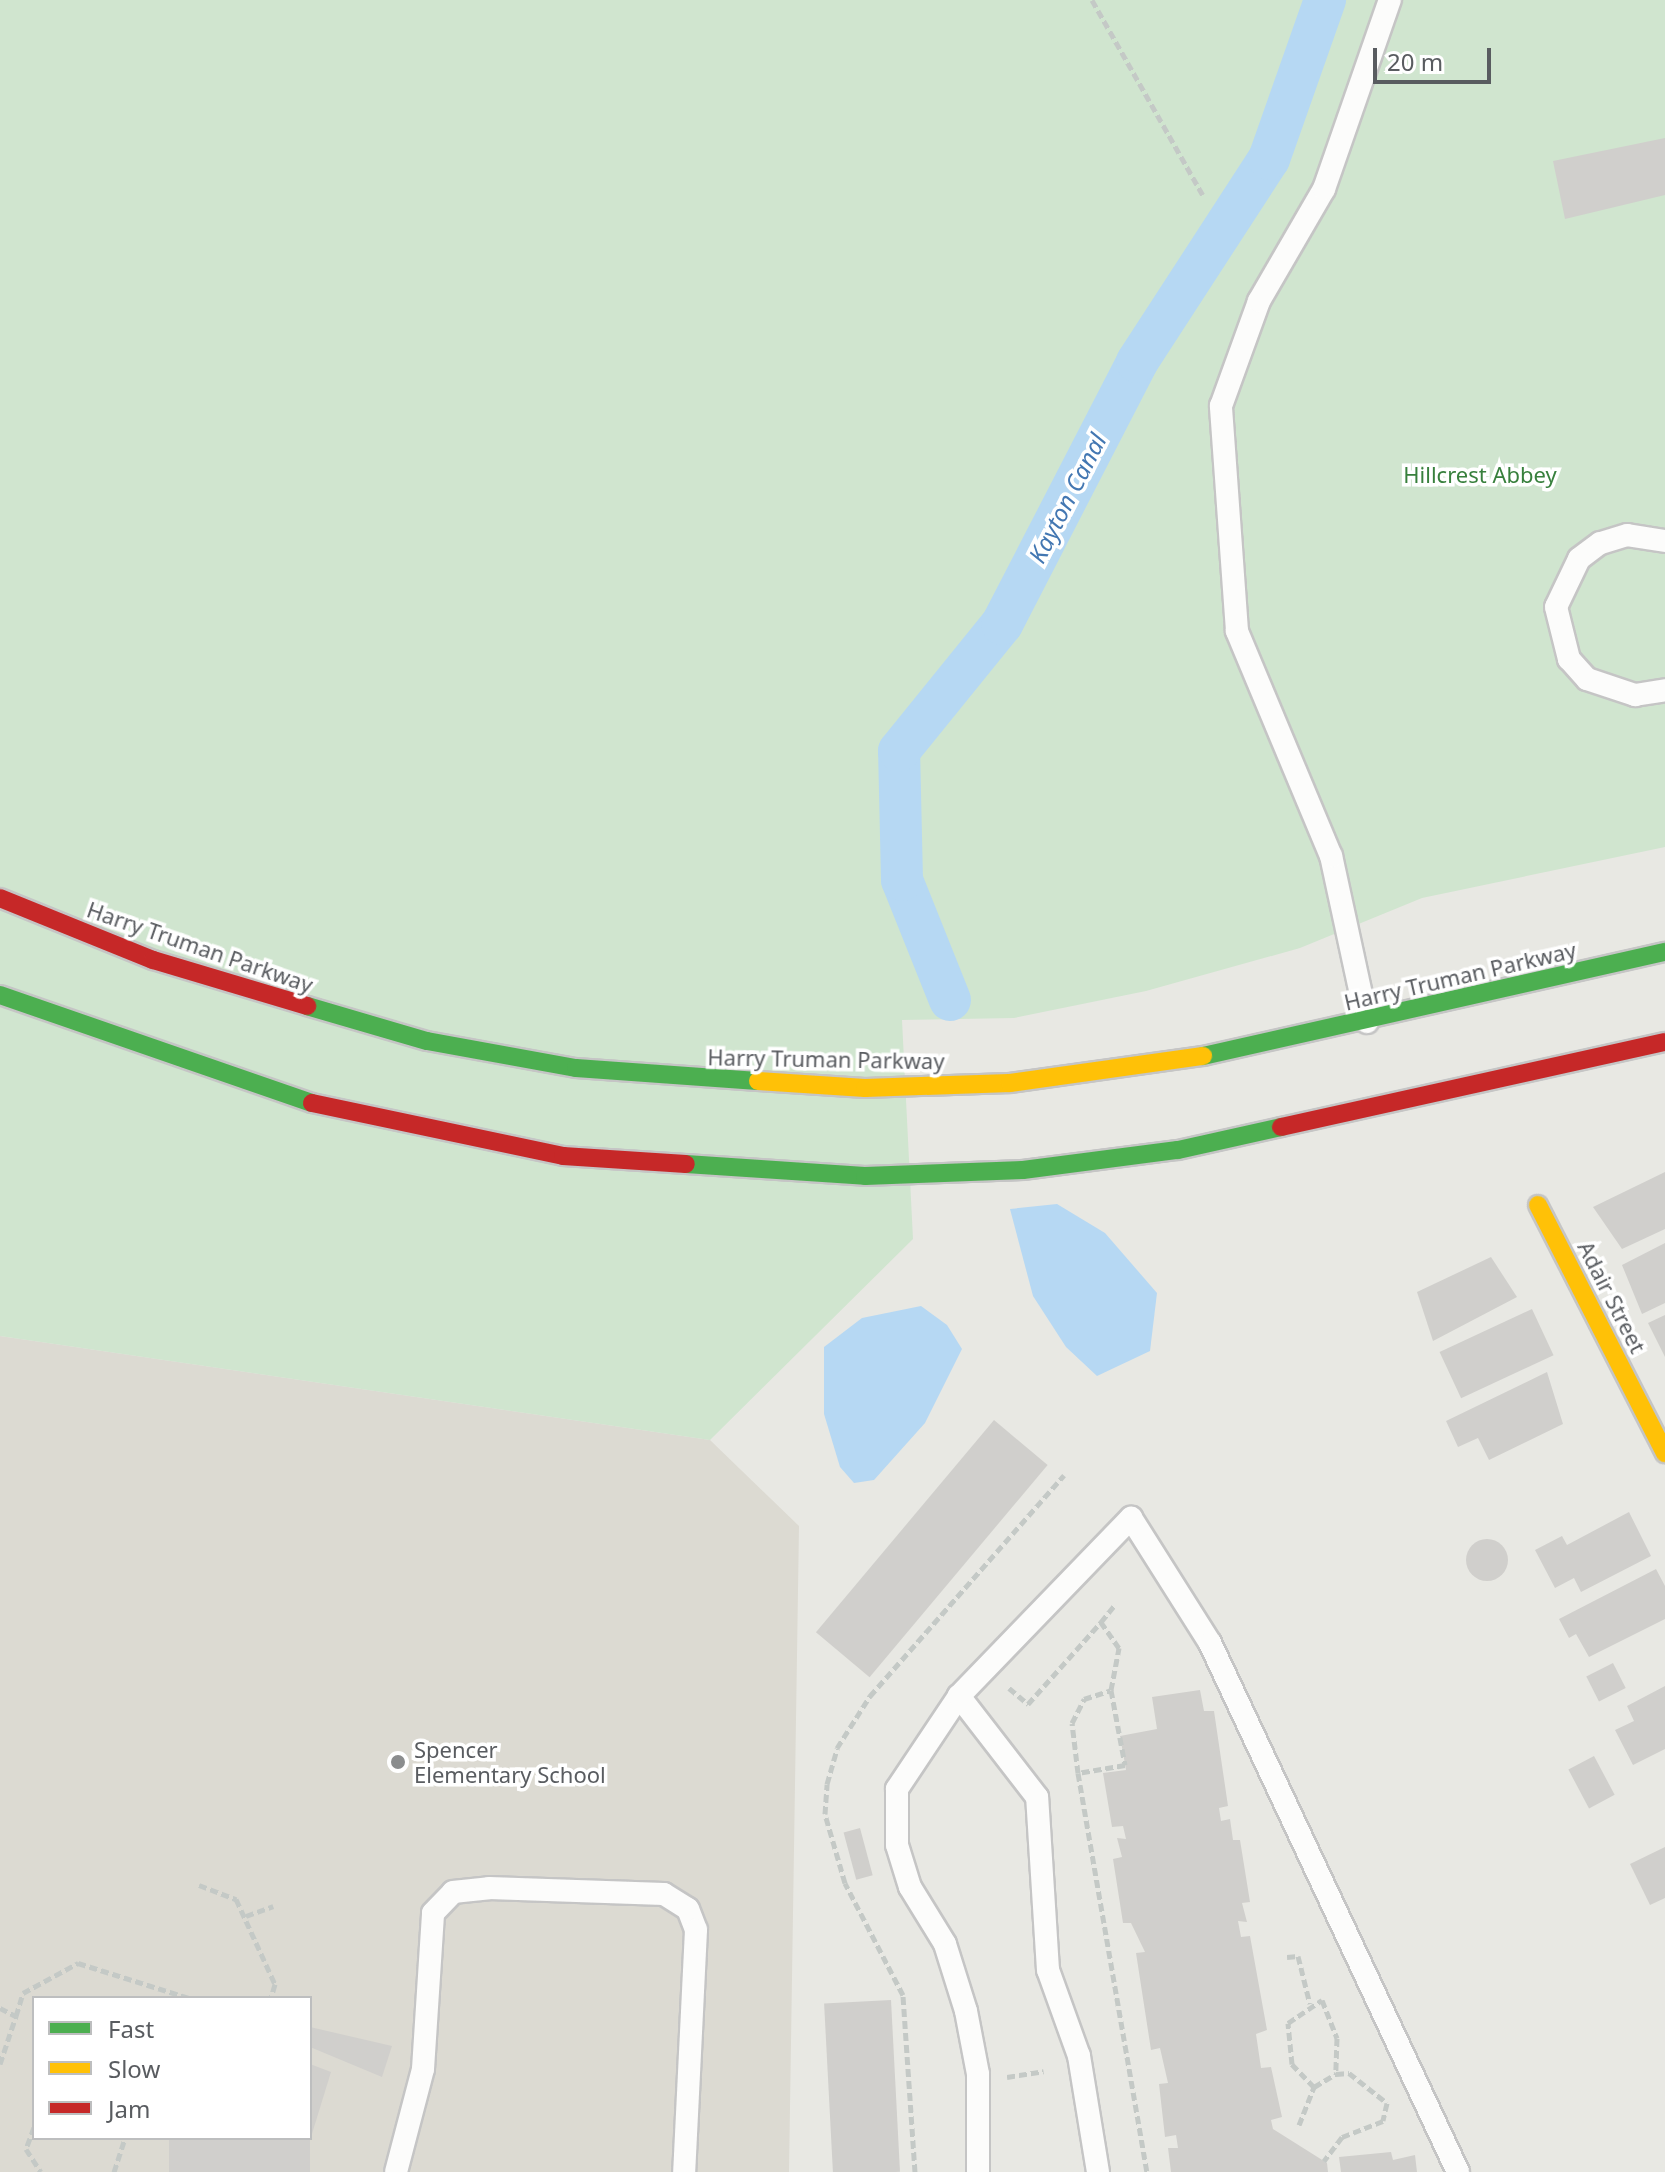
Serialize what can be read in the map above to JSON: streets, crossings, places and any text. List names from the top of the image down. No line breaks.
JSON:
{"streets":{"main road":["Harry Truman Parkway","Adair Street"]},"water":["Kayton Canal"],"parks":["Hillcrest Abbey"],"places":["Spencer Elementary School"],"legend":["Fast","Slow","Jam"],"scale_bar":"20 m"}
